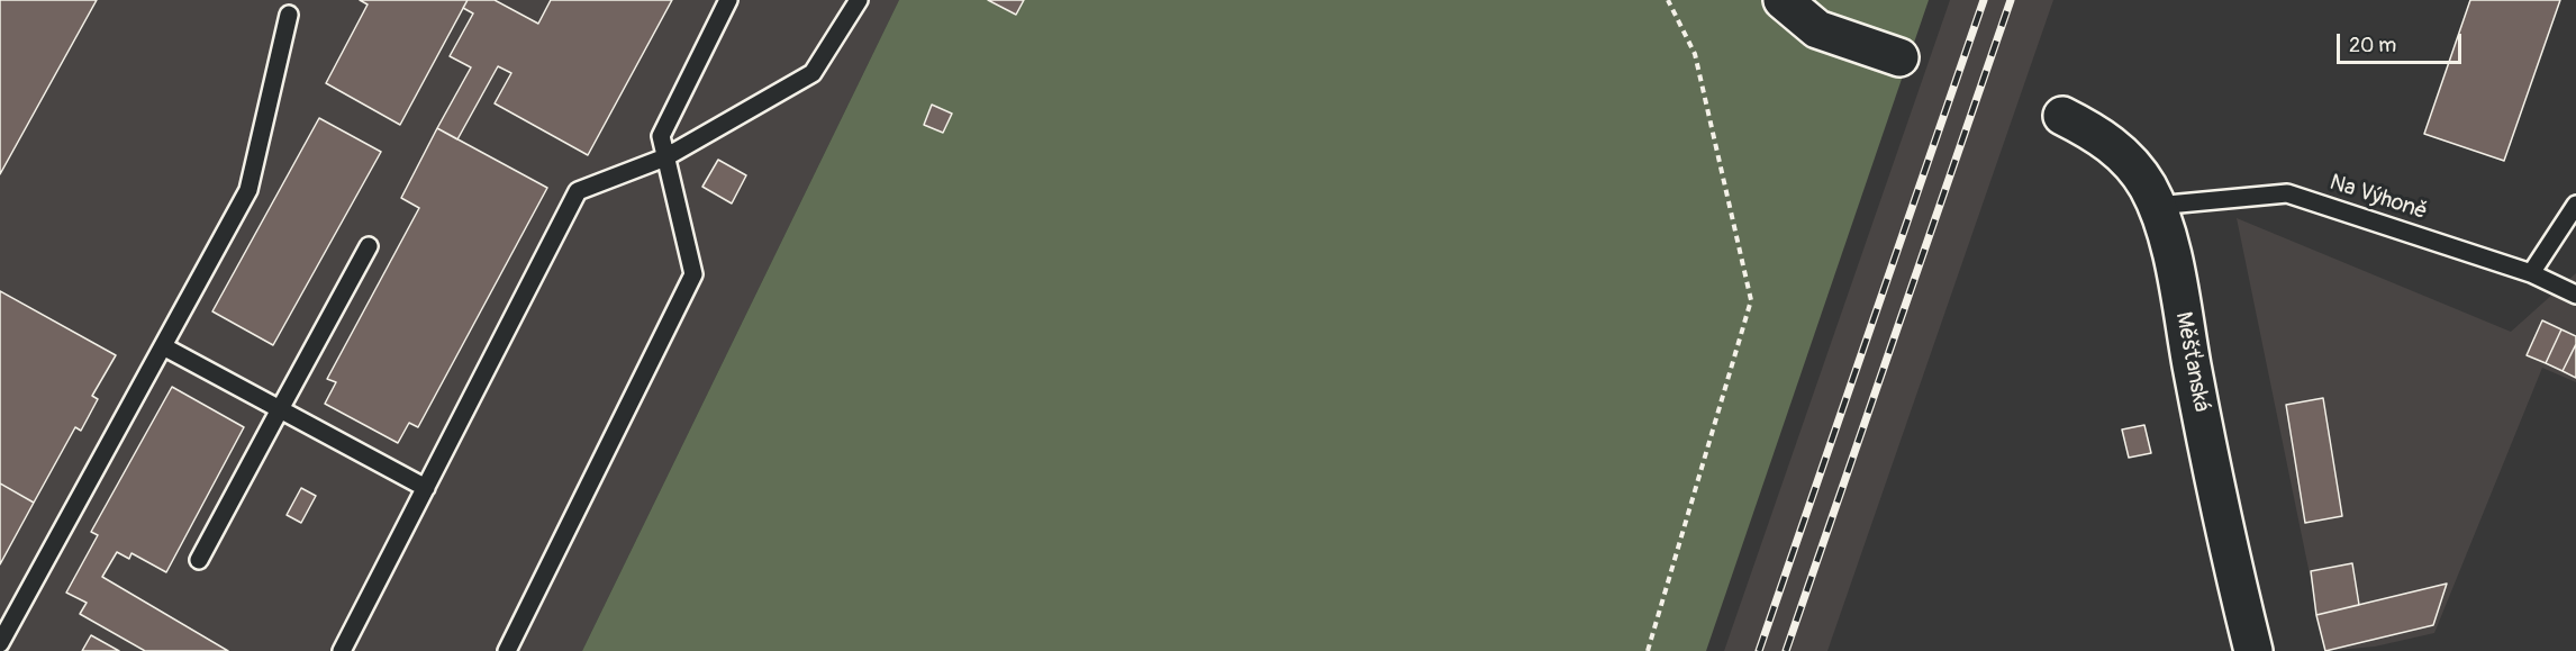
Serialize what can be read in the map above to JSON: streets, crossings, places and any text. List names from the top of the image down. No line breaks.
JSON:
{"streets":{"main road":["Měšťanská"],"lane":["Na Výhoně"]},"crossings":[["Na Výhoně","Měšťanská"]],"scale_bar":"20 m"}
